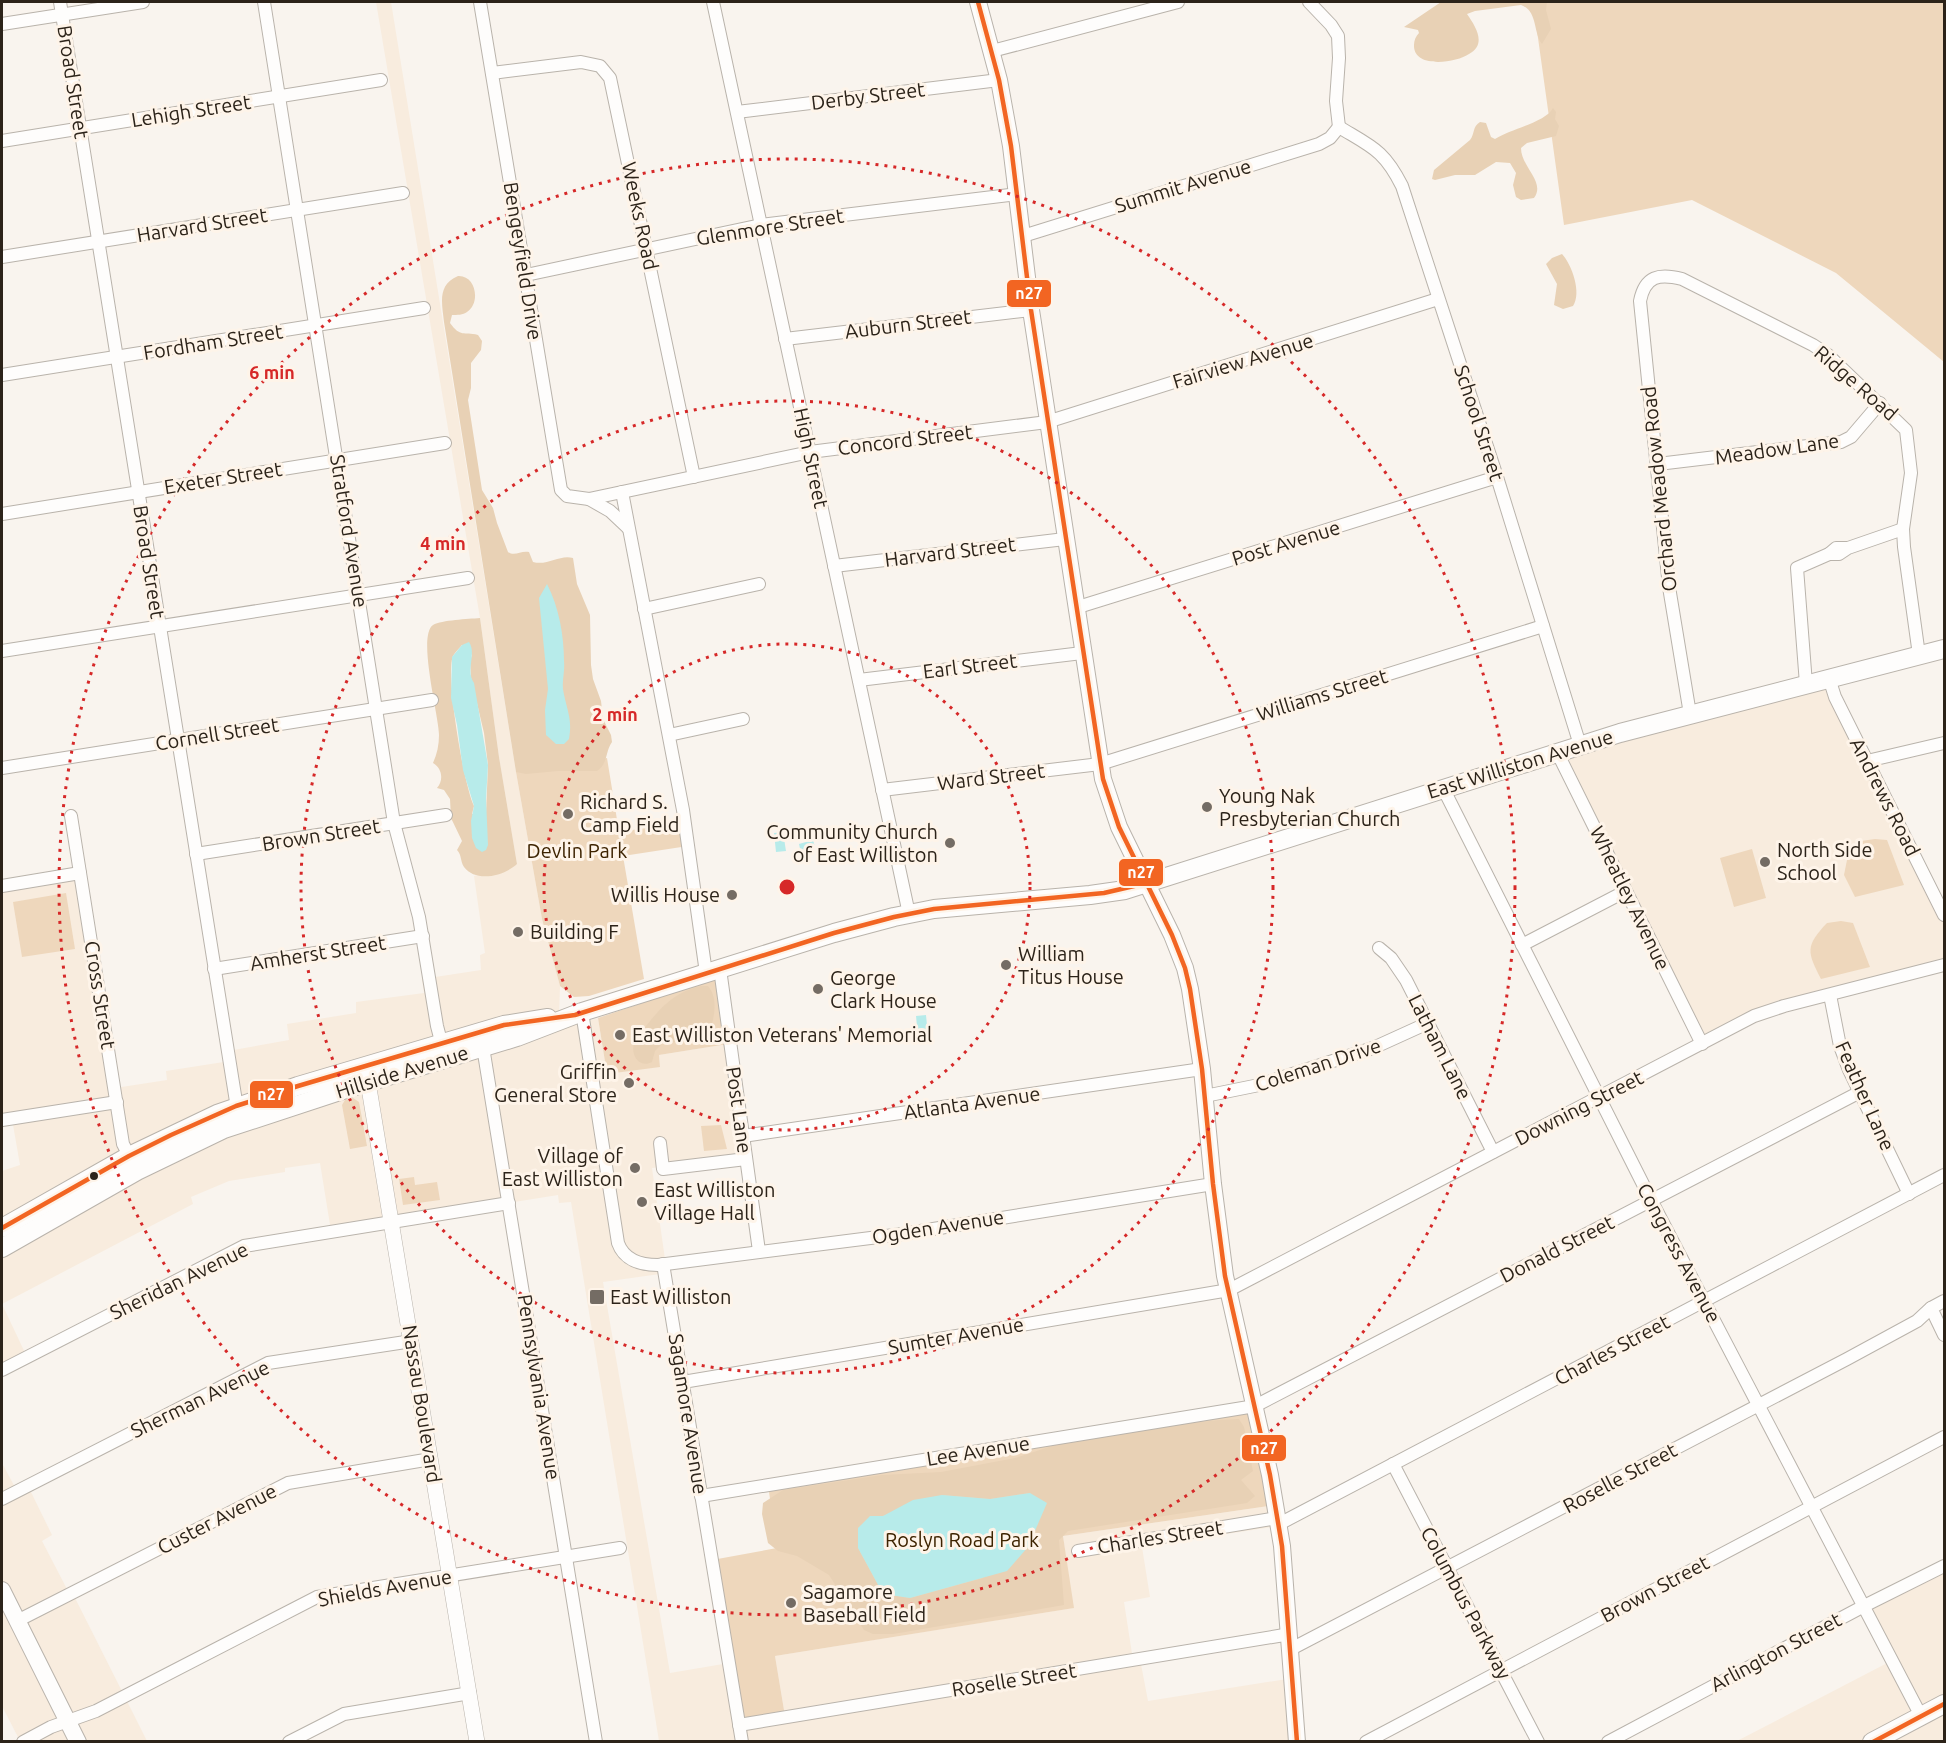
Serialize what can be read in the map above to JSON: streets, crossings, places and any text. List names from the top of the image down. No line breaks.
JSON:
{"streets":{"main road":["East Williston Avenue","Hillside Avenue"],"street":["Broad Street","Derby Street","Lehigh Street","Summit Avenue","Weeks Road","Harvard Street","Glenmore Street","Bengeyfield Drive","Auburn Street","Fordham Street","Fairview Avenue","Ridge Road","School Street","Concord Street","Meadow Lane","High Street","Exeter Street","Orchard Meadow Road","Stratford Avenue","Post Avenue","Earl Street","Williams Street","Cornell Street","Ward Street","Andrews Road","Brown Street","Wheatley Avenue","Amherst Street","Cross Street","Latham Lane","Coleman Drive","Feather Lane","Atlanta Avenue","Downing Street","Post Lane","Ogden Avenue","Donald Street","Congress Avenue","Sheridan Avenue","Sumter Avenue","Charles Street","Pennsylvania Avenue","Sherman Avenue","Nassau Boulevard","Sagamore Avenue","Lee Avenue","Roselle Street","Custer Avenue","Shields Avenue","Columbus Parkway","Arlington Street"]},"crossings":[["Broad Street","Lehigh Street"],["Broad Street","Harvard Street"],["Broad Street","Fordham Street"],["Broad Street","Exeter Street"],["Broad Street","Cornell Street"],["Broad Street","Brown Street"],["Broad Street","Amherst Street"],["Broad Street","Hillside Avenue"],["Derby Street","High Street"],["Lehigh Street","Stratford Avenue"],["Summit Avenue","School Street"],["Weeks Road","Glenmore Street"],["Weeks Road","Bengeyfield Drive"],["Weeks Road","Concord Street"],["Harvard Street","High Street"],["Harvard Street","Stratford Avenue"],["Glenmore Street","Bengeyfield Drive"],["Glenmore Street","High Street"],["Bengeyfield Drive","Concord Street"],["Auburn Street","High Street"],["Fordham Street","Stratford Avenue"],["Fairview Avenue","School Street"],["Fairview Avenue","Concord Street"],["Ridge Road","Meadow Lane"],["Ridge Road","Orchard Meadow Road"],["Ridge Road","East Williston Avenue"],["School Street","Post Avenue"],["School Street","Williams Street"],["School Street","East Williston Avenue"],["Concord Street","High Street"],["Meadow Lane","Orchard Meadow Road"],["High Street","Earl Street"],["High Street","East Williston Avenue"],["High Street","Ward Street"],["Exeter Street","Stratford Avenue"],["Orchard Meadow Road","East Williston Avenue"],["Stratford Avenue","Cornell Street"],["Stratford Avenue","Brown Street"],["Stratford Avenue","Amherst Street"],["Stratford Avenue","Hillside Avenue"],["Williams Street","Ward Street"],["East Williston Avenue","Andrews Road"],["East Williston Avenue","Wheatley Avenue"],["East Williston Avenue","Hillside Avenue"],["East Williston Avenue","Post Lane"],["East Williston Avenue","Congress Avenue"],["Brown Street","Congress Avenue"],["Brown Street","Columbus Parkway"],["Wheatley Avenue","Downing Street"],["Cross Street","Hillside Avenue"],["Latham Lane","Coleman Drive"],["Latham Lane","Downing Street"],["Hillside Avenue","Pennsylvania Avenue"],["Hillside Avenue","Nassau Boulevard"],["Feather Lane","Downing Street"],["Feather Lane","Donald Street"],["Feather Lane","Charles Street"],["Atlanta Avenue","Post Lane"],["Downing Street","Congress Avenue"],["Downing Street","Sumter Avenue"],["Post Lane","Ogden Avenue"],["Ogden Avenue","Sagamore Avenue"],["Donald Street","Congress Avenue"],["Donald Street","Lee Avenue"],["Congress Avenue","Charles Street"],["Congress Avenue","Roselle Street"],["Congress Avenue","Arlington Street"],["Sheridan Avenue","Pennsylvania Avenue"],["Sheridan Avenue","Nassau Boulevard"],["Sumter Avenue","Sagamore Avenue"],["Charles Street","Columbus Parkway"],["Pennsylvania Avenue","Shields Avenue"],["Sherman Avenue","Nassau Boulevard"],["Nassau Boulevard","Custer Avenue"],["Nassau Boulevard","Shields Avenue"],["Sagamore Avenue","Lee Avenue"],["Sagamore Avenue","Roselle Street"],["Roselle Street","Columbus Parkway"]],"parks":["Devlin Park","Roslyn Road Park"],"places":{"other":["Young Nak Presbyterian Church","Richard S. Camp Field","Community Church of East Williston","North Side School","Willis House","Building F","William Titus House","George Clark House","East Williston Veterans' Memorial","Griffin General Store","Village of East Williston","East Williston Village Hall","Sagamore Baseball Field"],"transit":["East Williston"]},"lines":["transit line n27"],"rings":["6 min","4 min","2 min"]}
